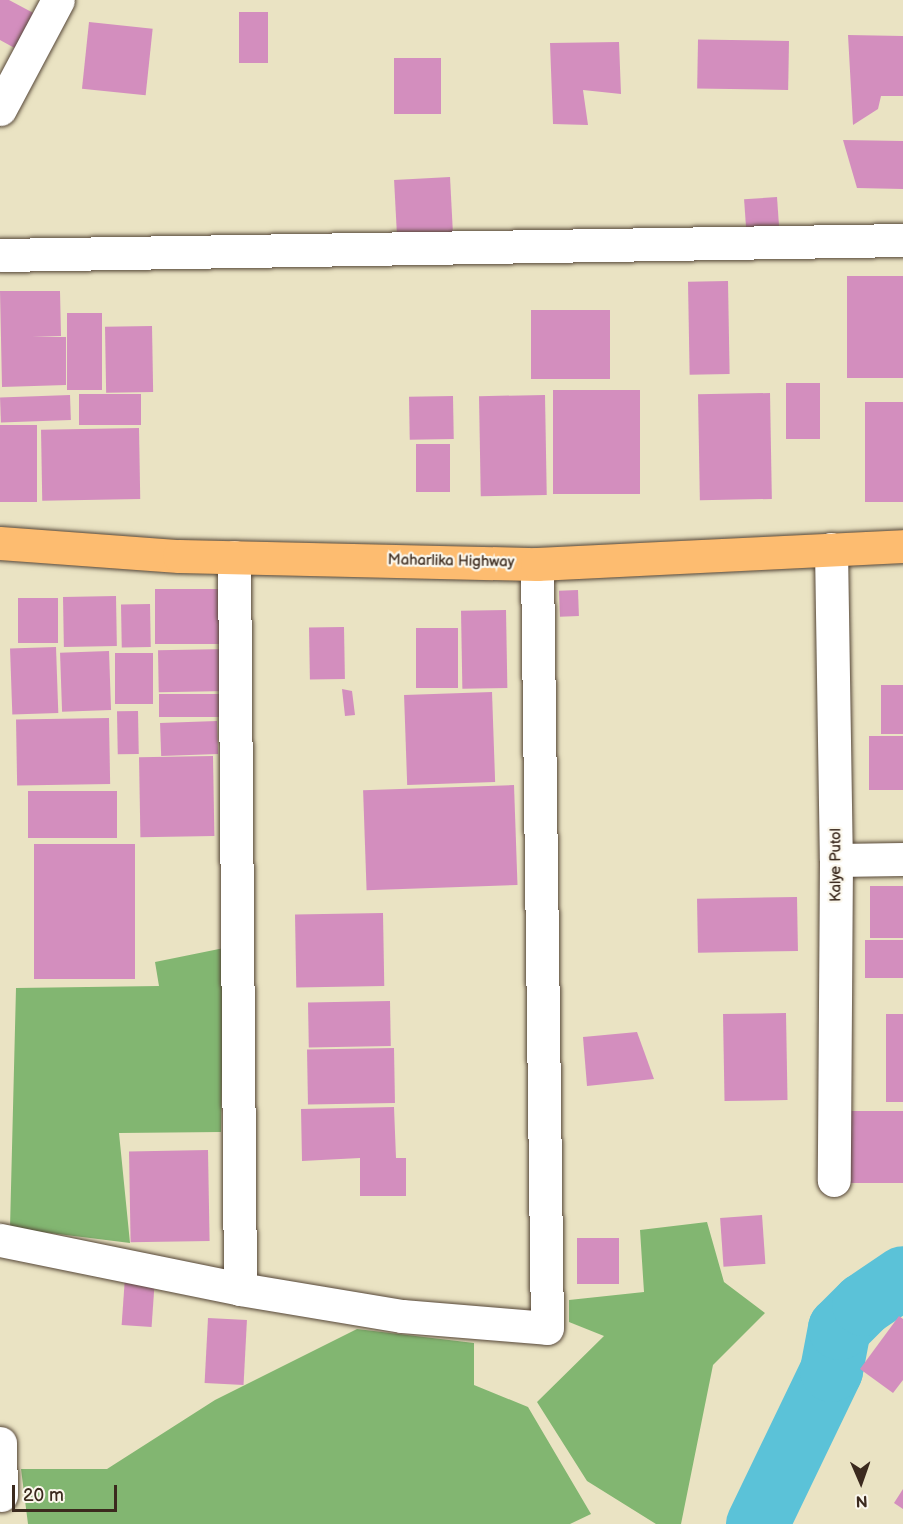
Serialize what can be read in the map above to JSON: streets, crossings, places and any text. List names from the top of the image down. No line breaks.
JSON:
{"streets":{"highway":["Maharlika Highway"],"street":["Kalye Putol"]},"crossings":[["Maharlika Highway","Kalye Putol"]],"scale_bar":"20 m","north":"bottom"}
